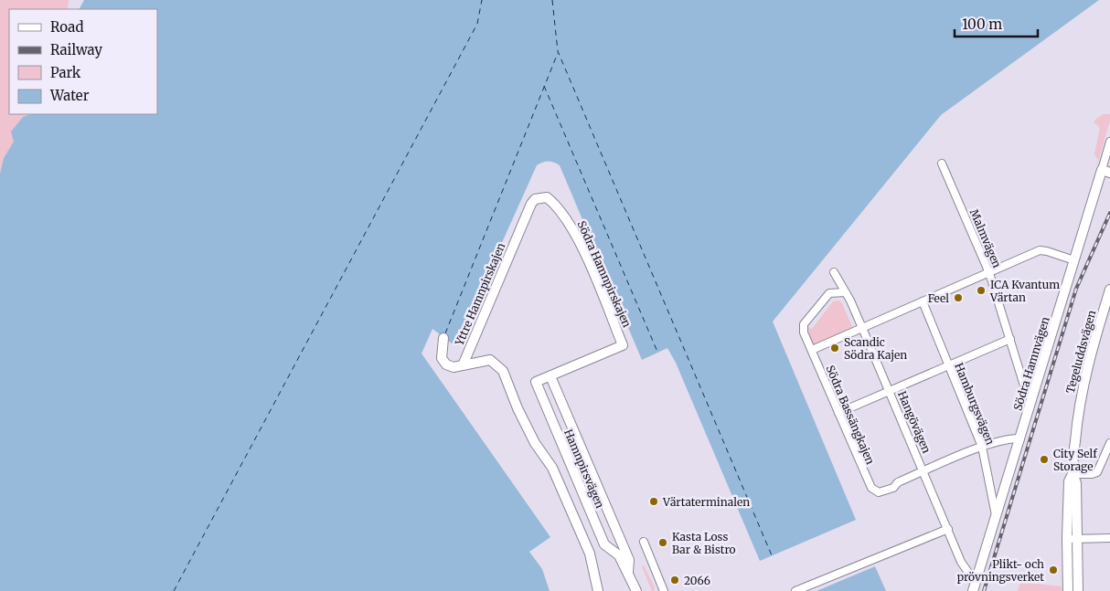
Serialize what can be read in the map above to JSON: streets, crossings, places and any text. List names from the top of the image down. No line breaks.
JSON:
{"streets":{"main road":["Södra Hamnpirskajen","Yttre Hamnpirskajen","Tegeluddsvägen","Södra Hamnvägen","Hamnpirsvägen"],"street":["Malmvägen","Hamburgsvägen","Södra Bassängkajen","Hangövägen"]},"crossings":[["Malmvägen","Södra Hamnvägen"],["Södra Hamnpirskajen","Yttre Hamnpirskajen"],["Södra Hamnpirskajen","Hamnpirsvägen"],["Södra Hamnvägen","Hamburgsvägen"],["Södra Hamnvägen","Hangövägen"],["Södra Bassängkajen","Hangövägen"]],"places":["ICA Kvantum Värtan","Feel","Scandic Södra Kajen","City Self Storage","Värtaterminalen","Kasta Loss Bar & Bistro","Plikt- och prövningsverket","2066"],"legend":["Road","Railway","Park","Water"],"scale_bar":"100 m"}
